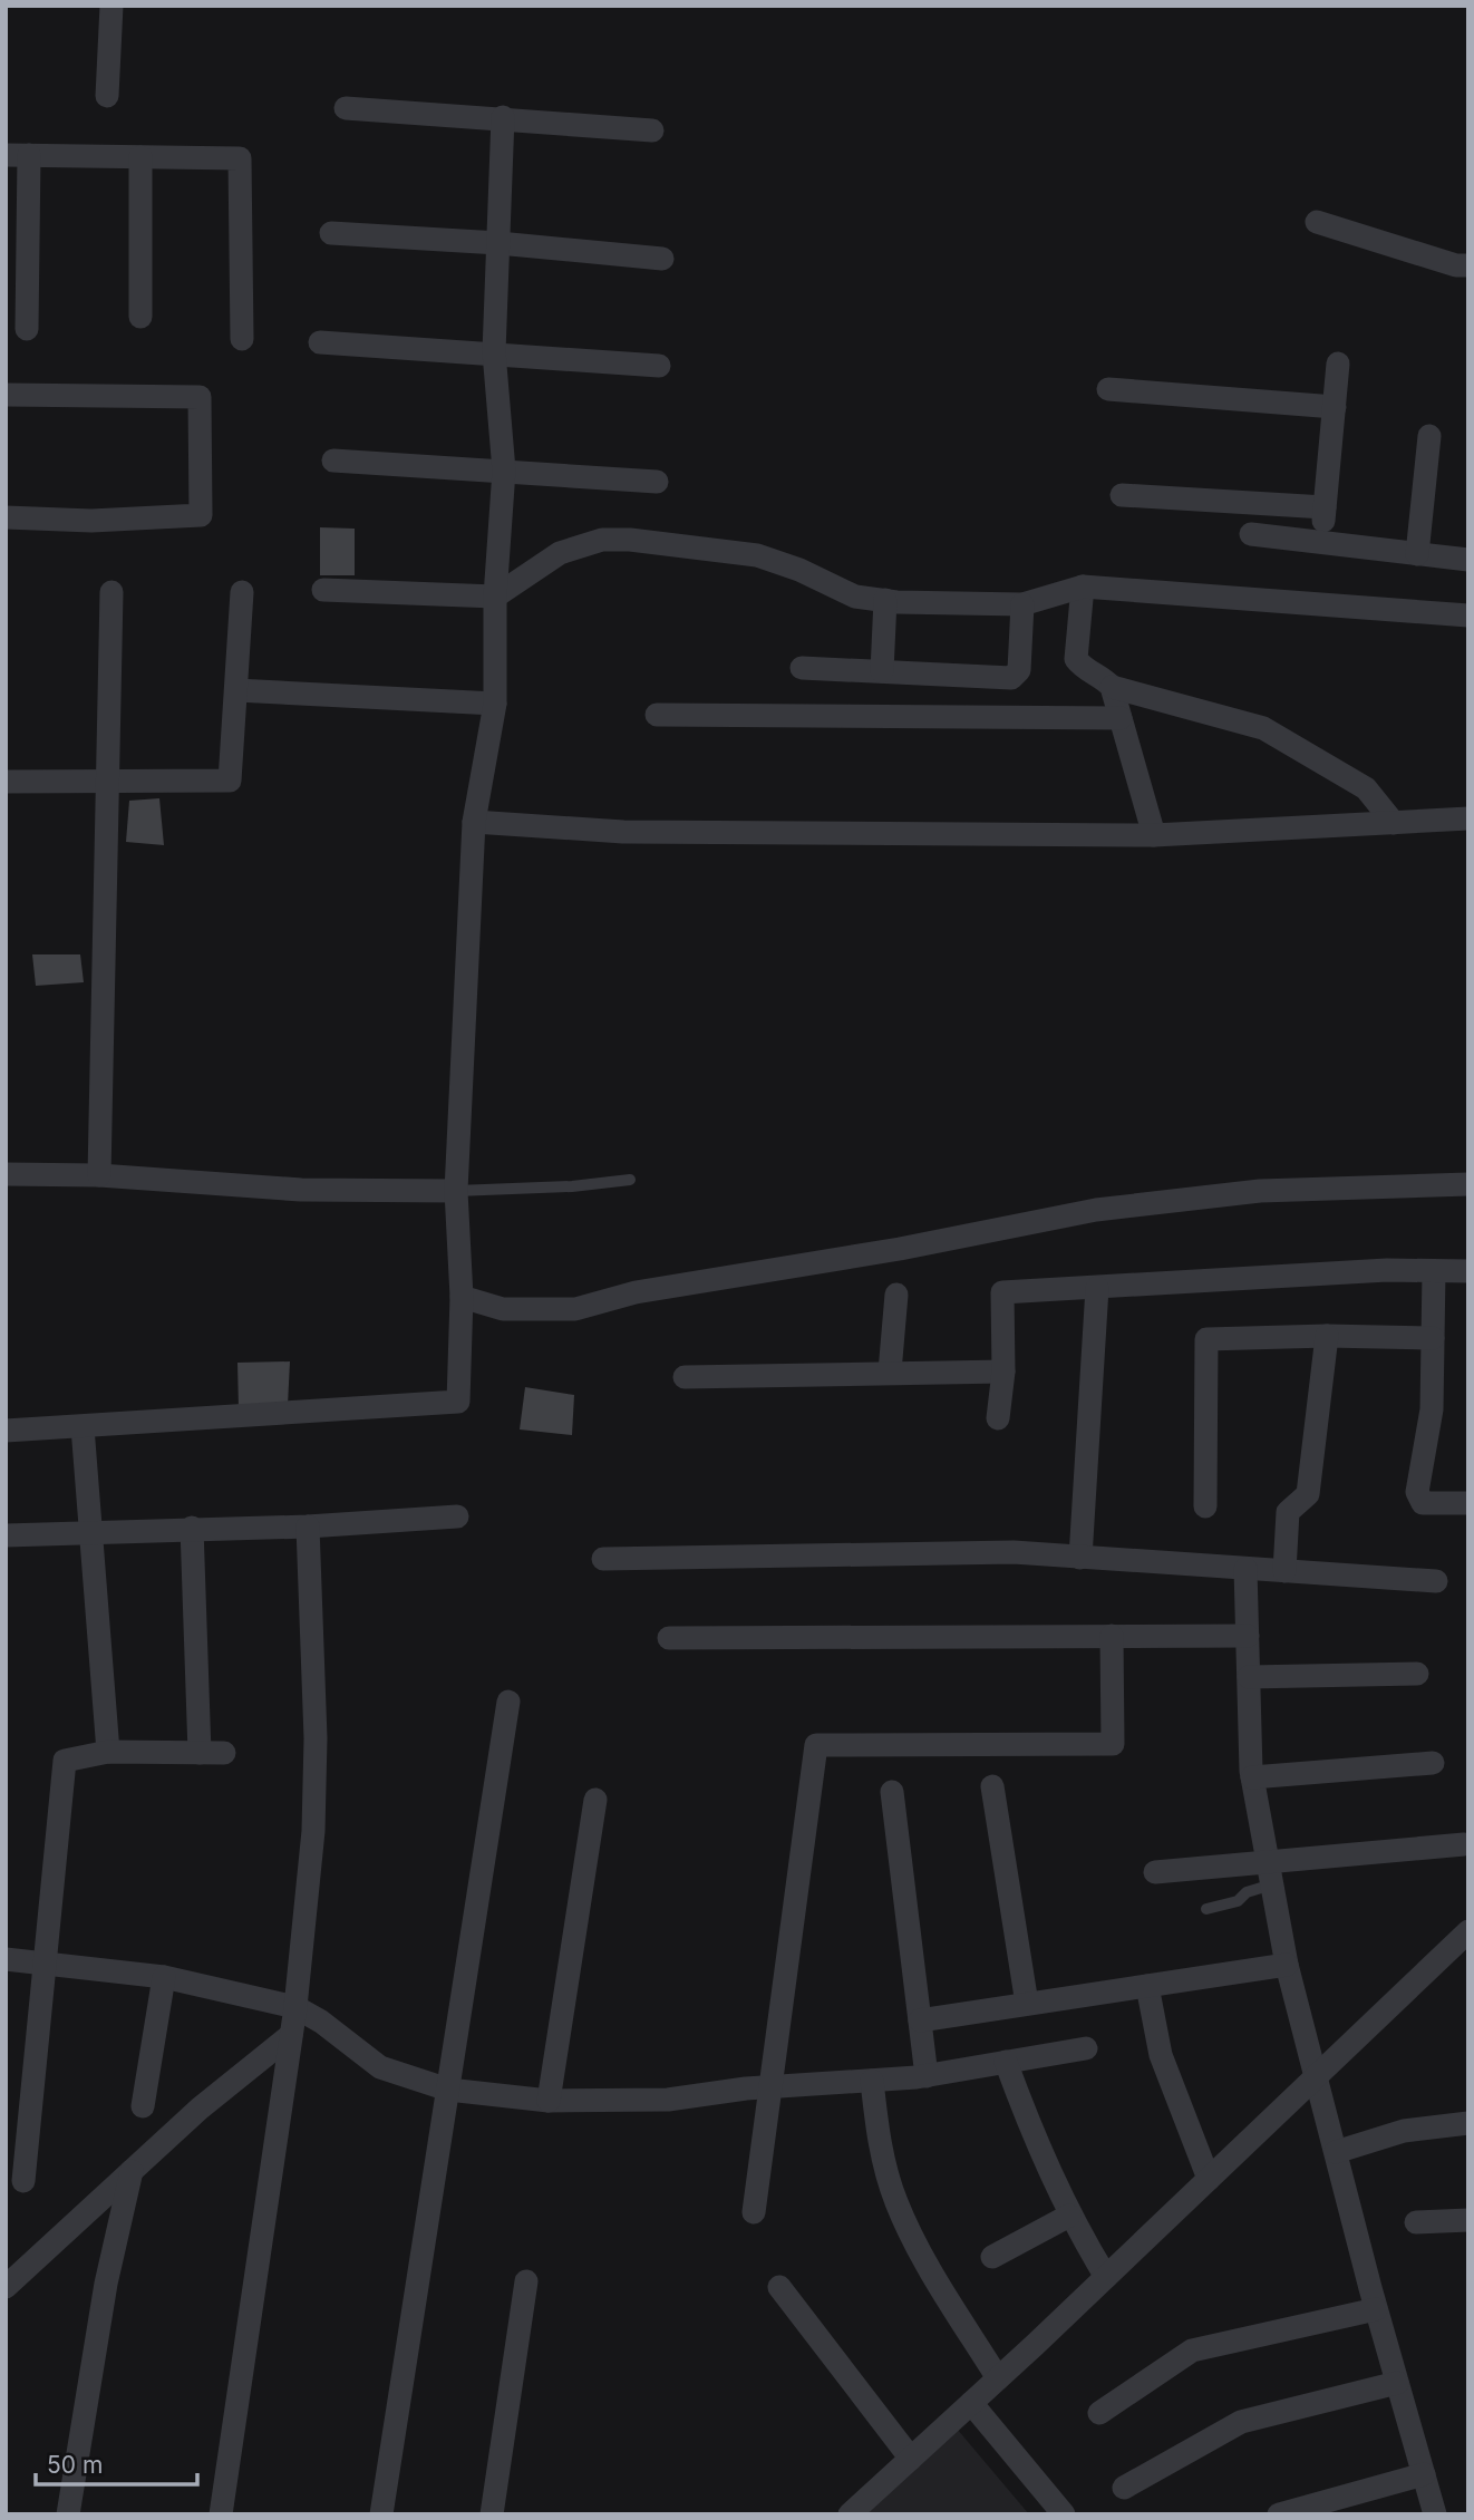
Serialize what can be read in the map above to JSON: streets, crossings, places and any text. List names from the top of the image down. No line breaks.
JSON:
{"scale_bar":"50 m"}
